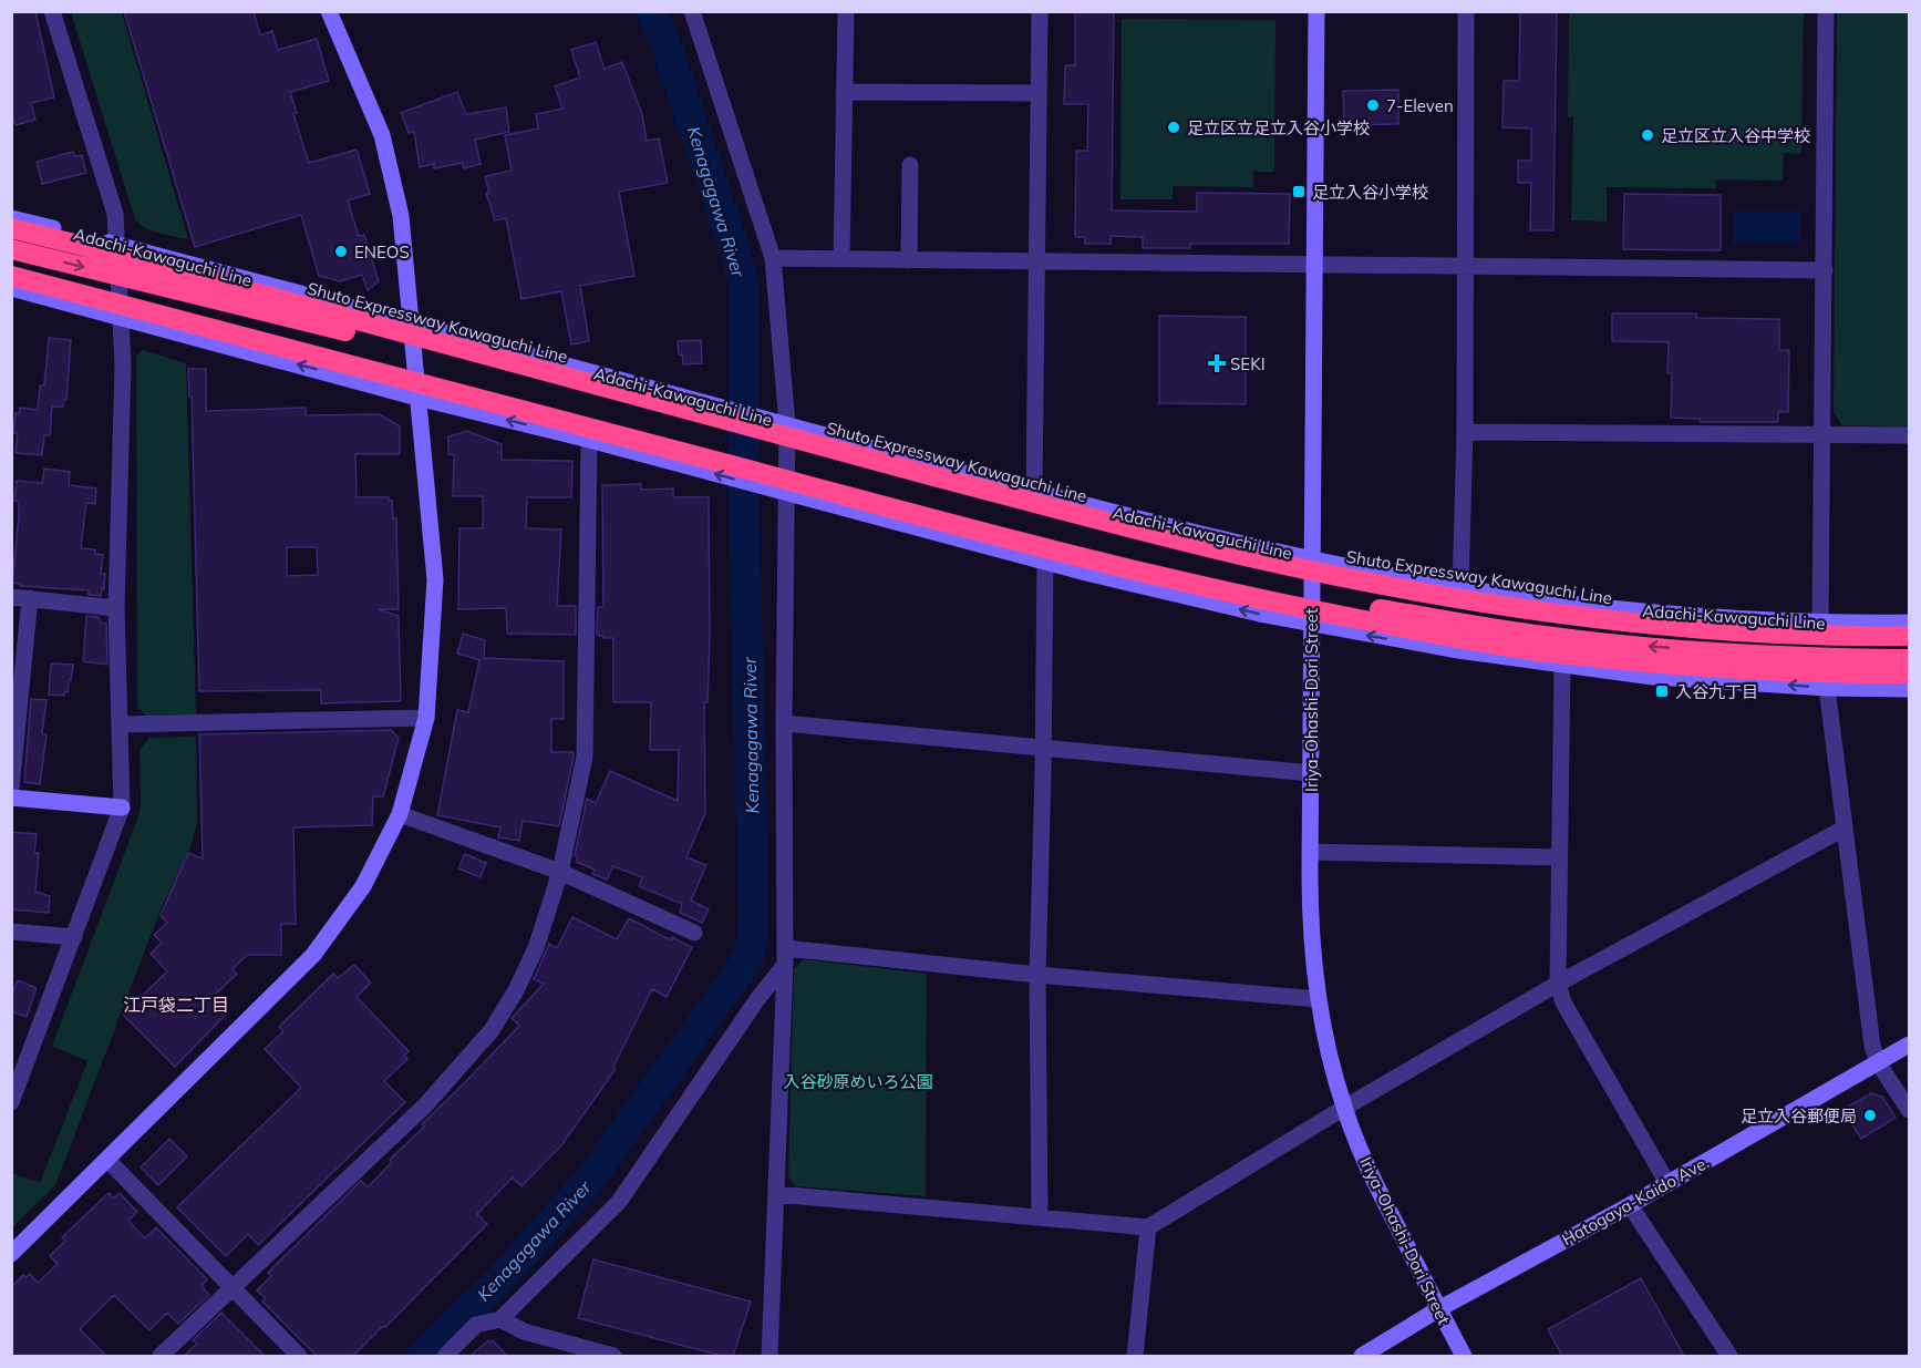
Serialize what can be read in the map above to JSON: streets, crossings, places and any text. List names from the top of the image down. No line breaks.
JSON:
{"streets":{"highway":["Shuto Expressway Kawaguchi Line"],"main road":["Adachi-Kawaguchi Line","Iriya-Ohashi-Dori Street","Hatogaya-Kaido Ave."]},"crossings":[["Adachi-Kawaguchi Line","Iriya-Ohashi-Dori Street"],["Iriya-Ohashi-Dori Street","Hatogaya-Kaido Ave."]],"districts":["江戸袋二丁目"],"water":["Kenagagawa River"],"parks":["入谷砂原めいろ公園"],"places":{"other":["7-Eleven","足立区立足立入谷小学校","足立区立入谷中学校","ENEOS","足立入谷郵便局"],"transit":["足立入谷小学校","入谷九丁目"],"health":["SEKI"]}}
